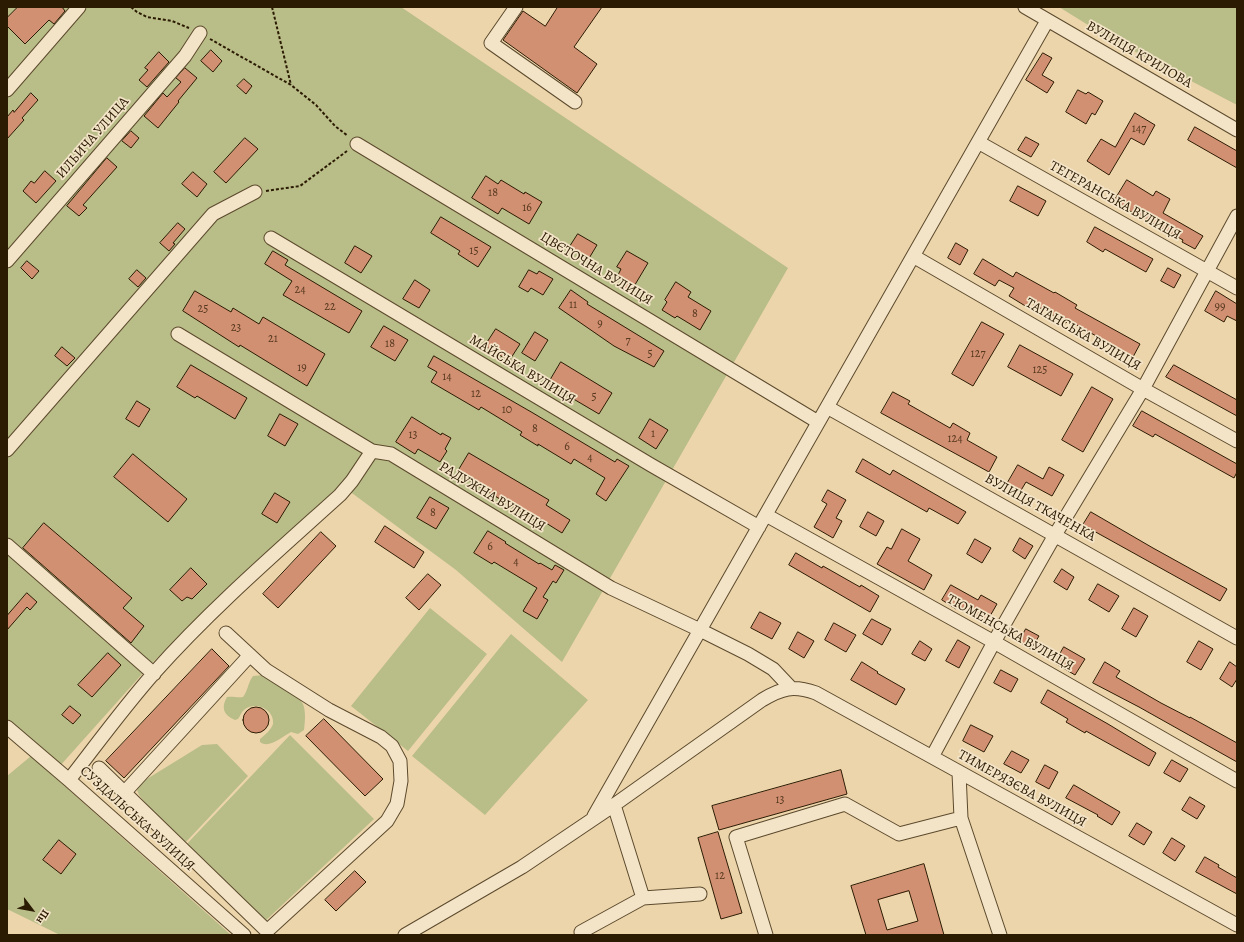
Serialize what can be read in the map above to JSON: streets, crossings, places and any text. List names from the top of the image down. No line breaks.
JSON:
{"streets":{"street":["ВУЛИЦЯ КРИЛОВА","ИЛЬИЧА УЛИЦА","ТЕГЕРАНСЬКА ВУЛИЦЯ","ЦВЄТОЧНА ВУЛИЦЯ","ТАГАНСЬКА ВУЛИЦЯ","МАЙСЬКА ВУЛИЦЯ","РАДУЖНА ВУЛИЦЯ","ВУЛИЦЯ ТКАЧЕНКА","ТЮМЕНСЬКА ВУЛИЦЯ","ТИМЕРЯЗЄВА ВУЛИЦЯ","СУЗДАЛЬСЬКА ВУЛИЦЯ"]},"crossings":[["РАДУЖНА ВУЛИЦЯ","ТИМЕРЯЗЄВА ВУЛИЦЯ"]],"house_numbers":["147","18","16","15","24","11","22","99","25","8","9","23","21","7","18","5","127","19","125","14","12","5","10","8","1","13","124","6","4","8","6","4","13","12"],"north":"bottom right"}
